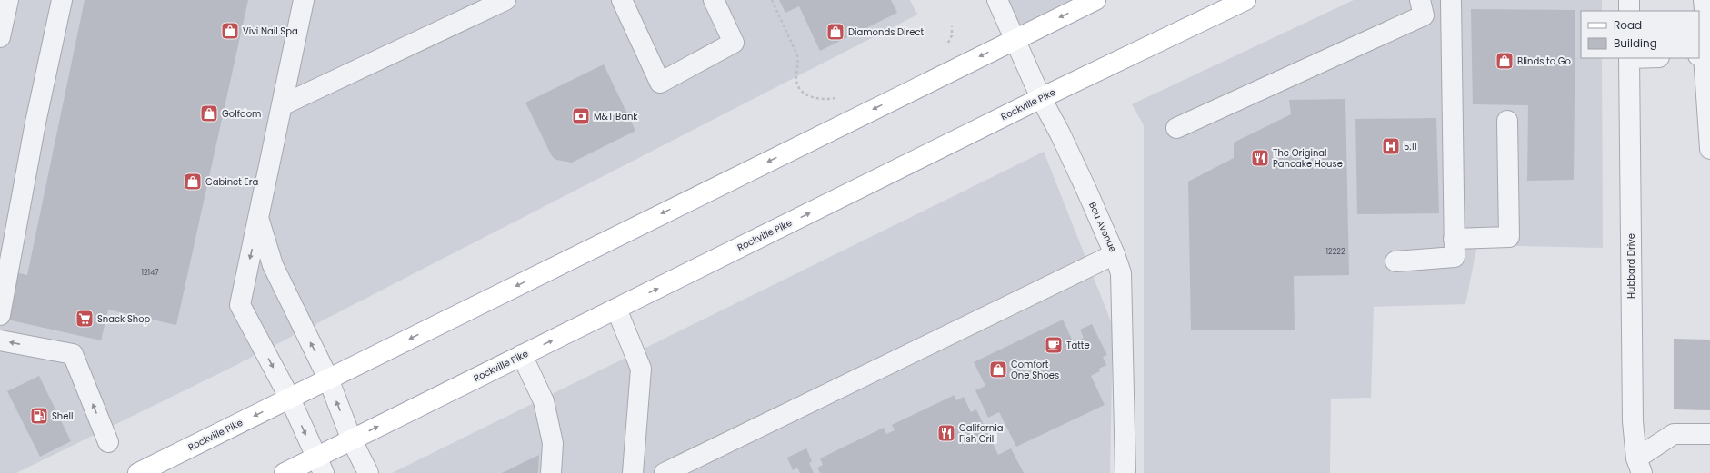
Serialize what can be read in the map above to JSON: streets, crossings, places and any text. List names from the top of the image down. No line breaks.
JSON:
{"streets":{"main road":["Rockville Pike"],"street":["Bou Avenue","Hubbard Drive"]},"crossings":[["Rockville Pike","Bou Avenue"]],"places":{"shop":["Vivi Nail Spa","Diamonds Direct","Blinds to Go","Golfdom","Cabinet Era","Comfort One Shoes"],"bank":["M&T Bank"],"hospital":["5.11"],"restaurant":["The Original Pancake House","California Fish Grill"],"supermarket":["Snack Shop"],"cafe":["Tatte"],"fuel station":["Shell"]},"house_numbers":["12222","12147"],"legend":["Road","Building"]}
